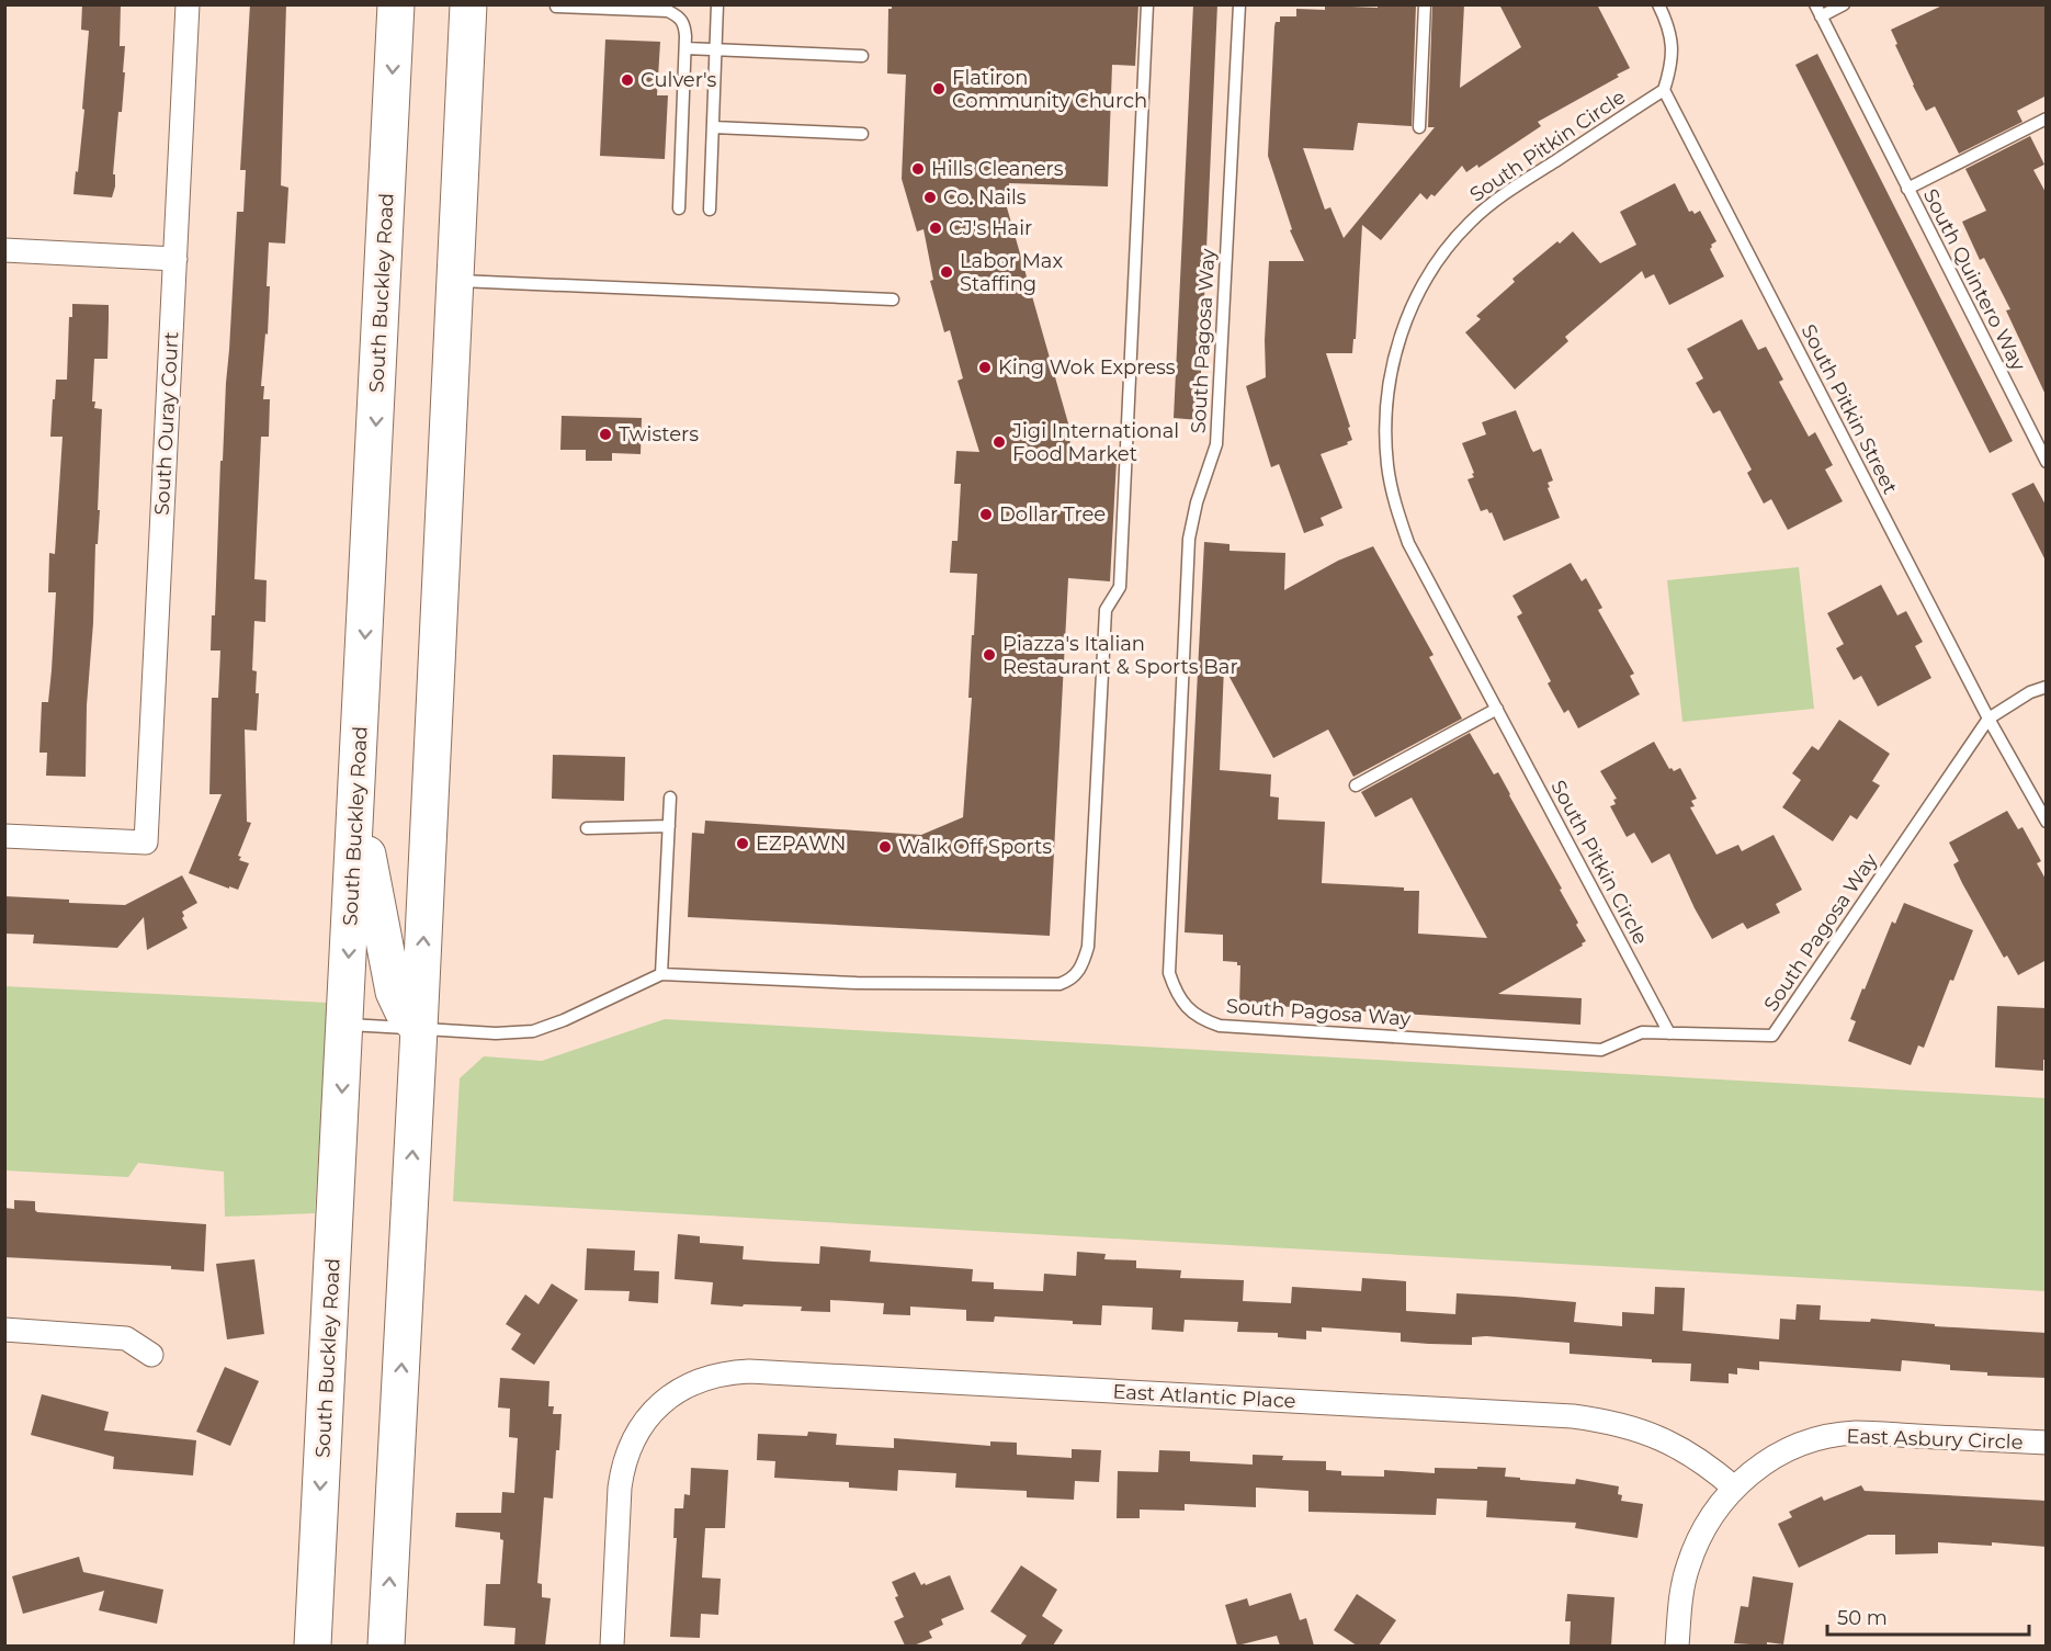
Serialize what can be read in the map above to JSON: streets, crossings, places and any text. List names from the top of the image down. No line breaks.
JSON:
{"streets":{"main road":["South Buckley Road"],"street":["South Ouray Court","East Atlantic Place","East Asbury Circle"],"lane":["South Pitkin Circle","South Quintero Way","South Pagosa Way","South Pitkin Street"]},"crossings":[["South Pitkin Circle","South Pagosa Way"],["South Pitkin Circle","South Pitkin Street"],["South Pagosa Way","South Pitkin Street"],["East Atlantic Place","East Asbury Circle"]],"places":["Culver's","Flatiron Community Church","Hills Cleaners","Co. Nails","CJ's Hair","Labor Max Staffing","King Wok Express","Twisters","Jigi International Food Market","Dollar Tree","Piazza's Italian Restaurant & Sports Bar","EZPAWN","Walk Off Sports"],"scale_bar":"50 m"}
